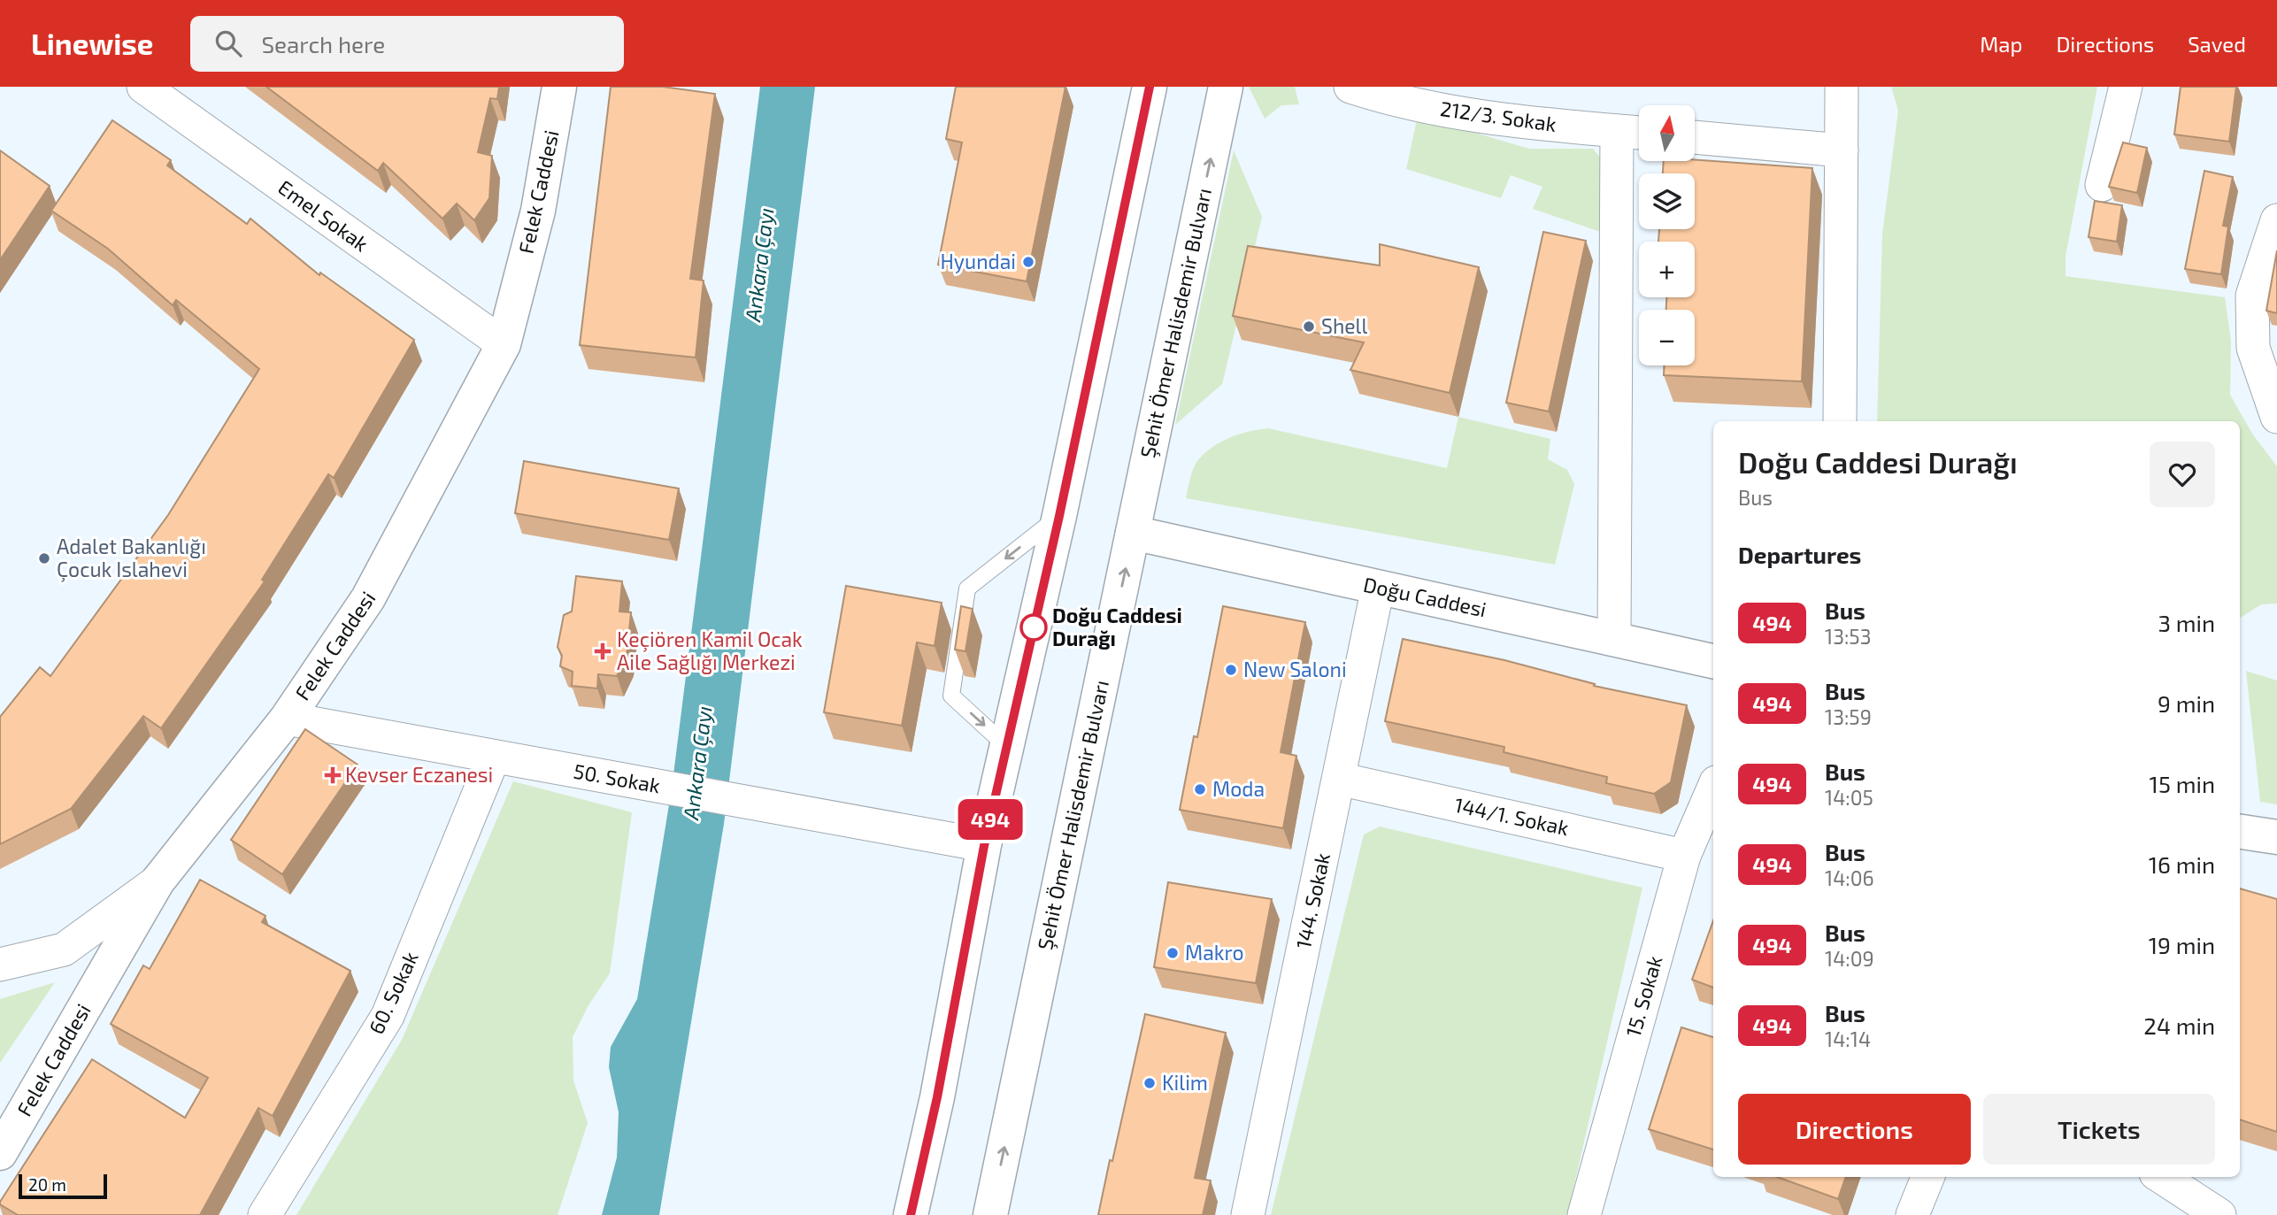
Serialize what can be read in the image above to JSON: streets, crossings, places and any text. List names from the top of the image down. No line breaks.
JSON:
{"streets":{"main road":["Felek Caddesi","Şehit Ömer Halisdemir Bulvarı","Doğu Caddesi"],"street":["212/3. Sokak","Emel Sokak","50. Sokak","144/1. Sokak","144. Sokak","60. Sokak","15. Sokak"]},"crossings":[["Felek Caddesi","Emel Sokak"],["Felek Caddesi","50. Sokak"],["Şehit Ömer Halisdemir Bulvarı","Doğu Caddesi"],["Doğu Caddesi","144. Sokak"],["50. Sokak","60. Sokak"],["144/1. Sokak","144. Sokak"],["144/1. Sokak","15. Sokak"]],"water":["Ankara Çayı"],"places":{"other":["Hyundai","Shell","Adalet Bakanlığı Çocuk Islahevi","Doğu Caddesi Durağı","New Saloni","Moda","Makro","Kilim"],"health":["Keçiören Kamil Ocak Aile Sağlığı Merkezi","Kevser Eczanesi"]},"lines":["bus line 494"],"scale_bar":"20 m","north":"top","page":{"header":"Linewise","search":"Search here","nav":["Map","Directions","Saved"],"on_map":"494","map_buttons":["+","−"],"heading":[["Doğu Caddesi Durağı","Bus"],"Departures"],"list":[{"mark":"494","name":"Bus","note":"13:53","value":"3 min"},{"mark":"494","name":"Bus","note":"13:59","value":"9 min"},{"mark":"494","name":"Bus","note":"14:05","value":"15 min"},{"mark":"494","name":"Bus","note":"14:06","value":"16 min"},{"mark":"494","name":"Bus","note":"14:09","value":"19 min"},{"mark":"494","name":"Bus","note":"14:14","value":"24 min"}],"buttons":["Directions","Tickets"],"scale":"20 m"}}
